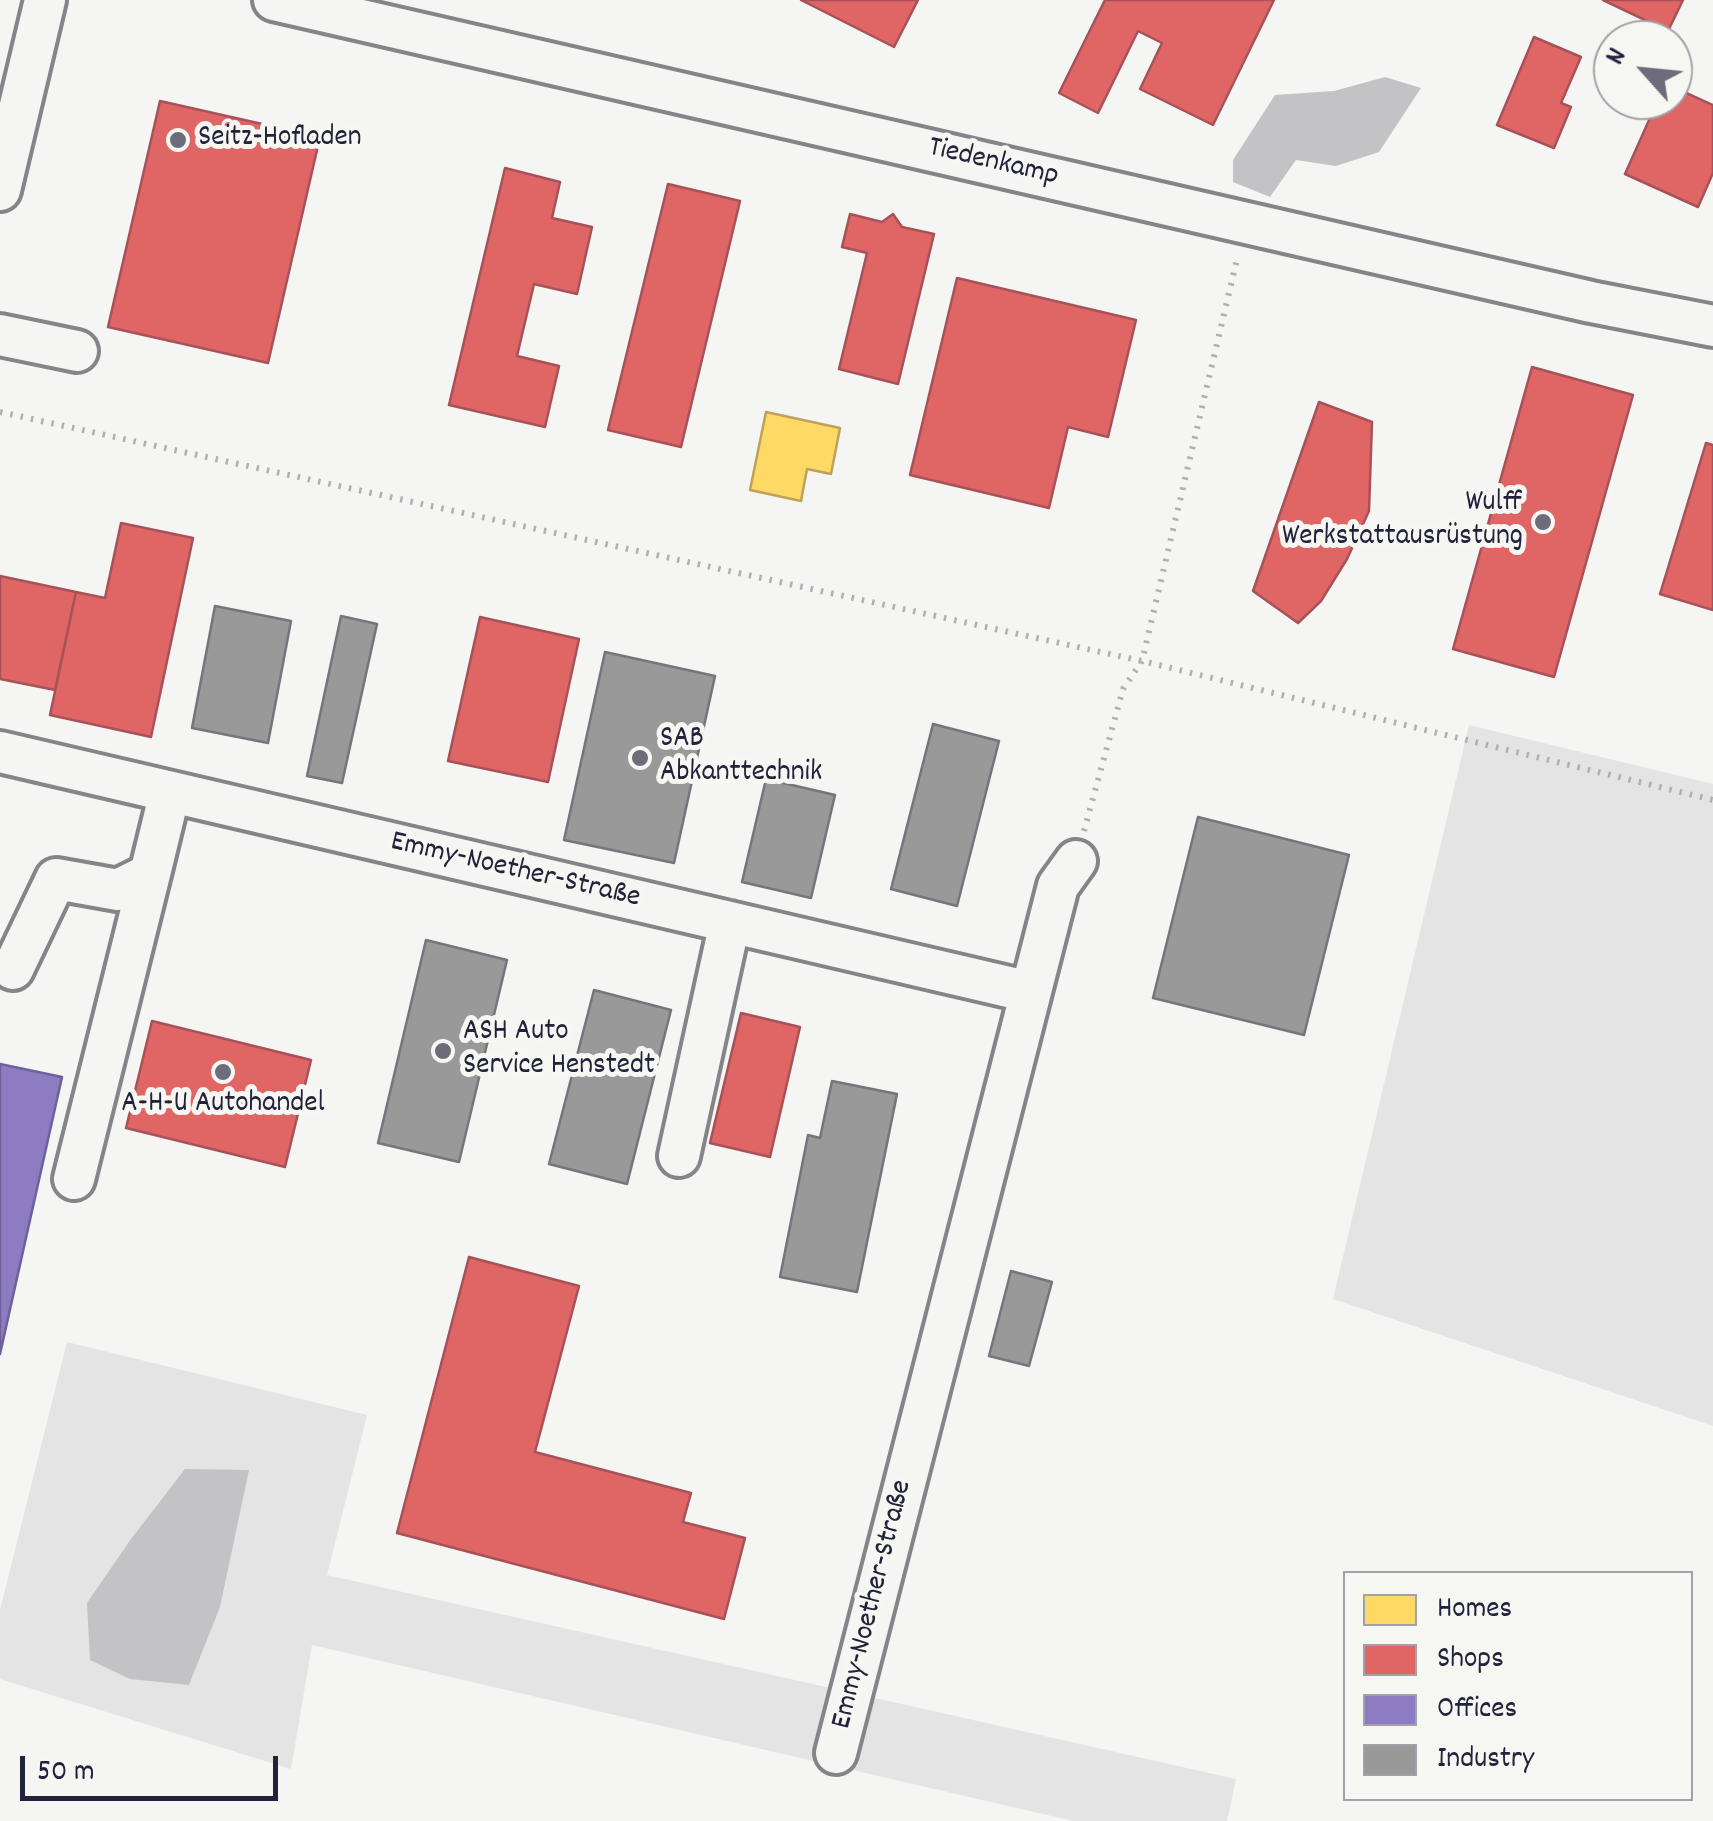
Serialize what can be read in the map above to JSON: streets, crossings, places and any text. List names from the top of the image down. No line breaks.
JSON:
{"streets":{"street":["Tiedenkamp","Emmy-Noether-Straße"]},"places":["Seitz-Hofladen","Wulff Werkstattausrüstung","SAB Abkanttechnik","ASH Auto Service Henstedt","A-H-U Autohandel"],"legend":["Homes","Shops","Offices","Industry"],"scale_bar":"50 m","north":"top left"}
